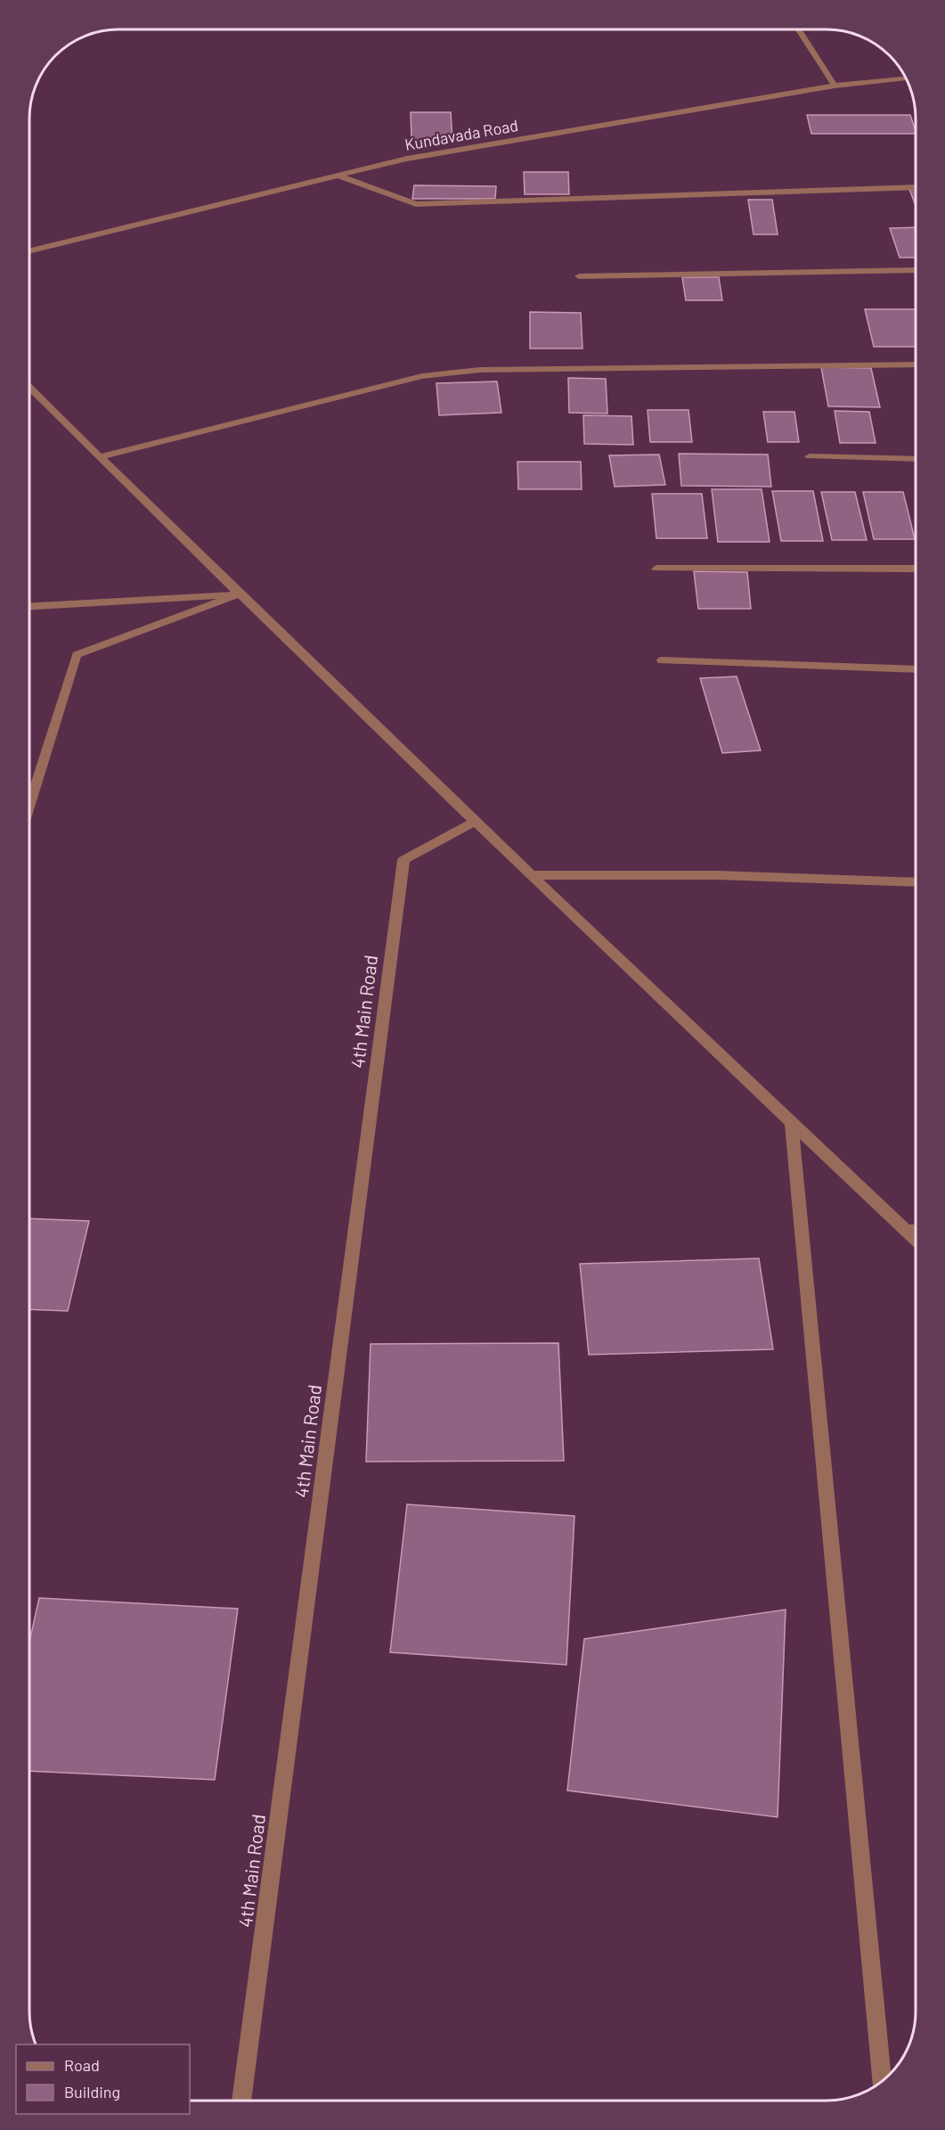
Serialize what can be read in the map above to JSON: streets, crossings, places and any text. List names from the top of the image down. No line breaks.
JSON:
{"streets":{"street":["Kundavada Road","4th Main Road"]},"legend":["Road","Building"]}
